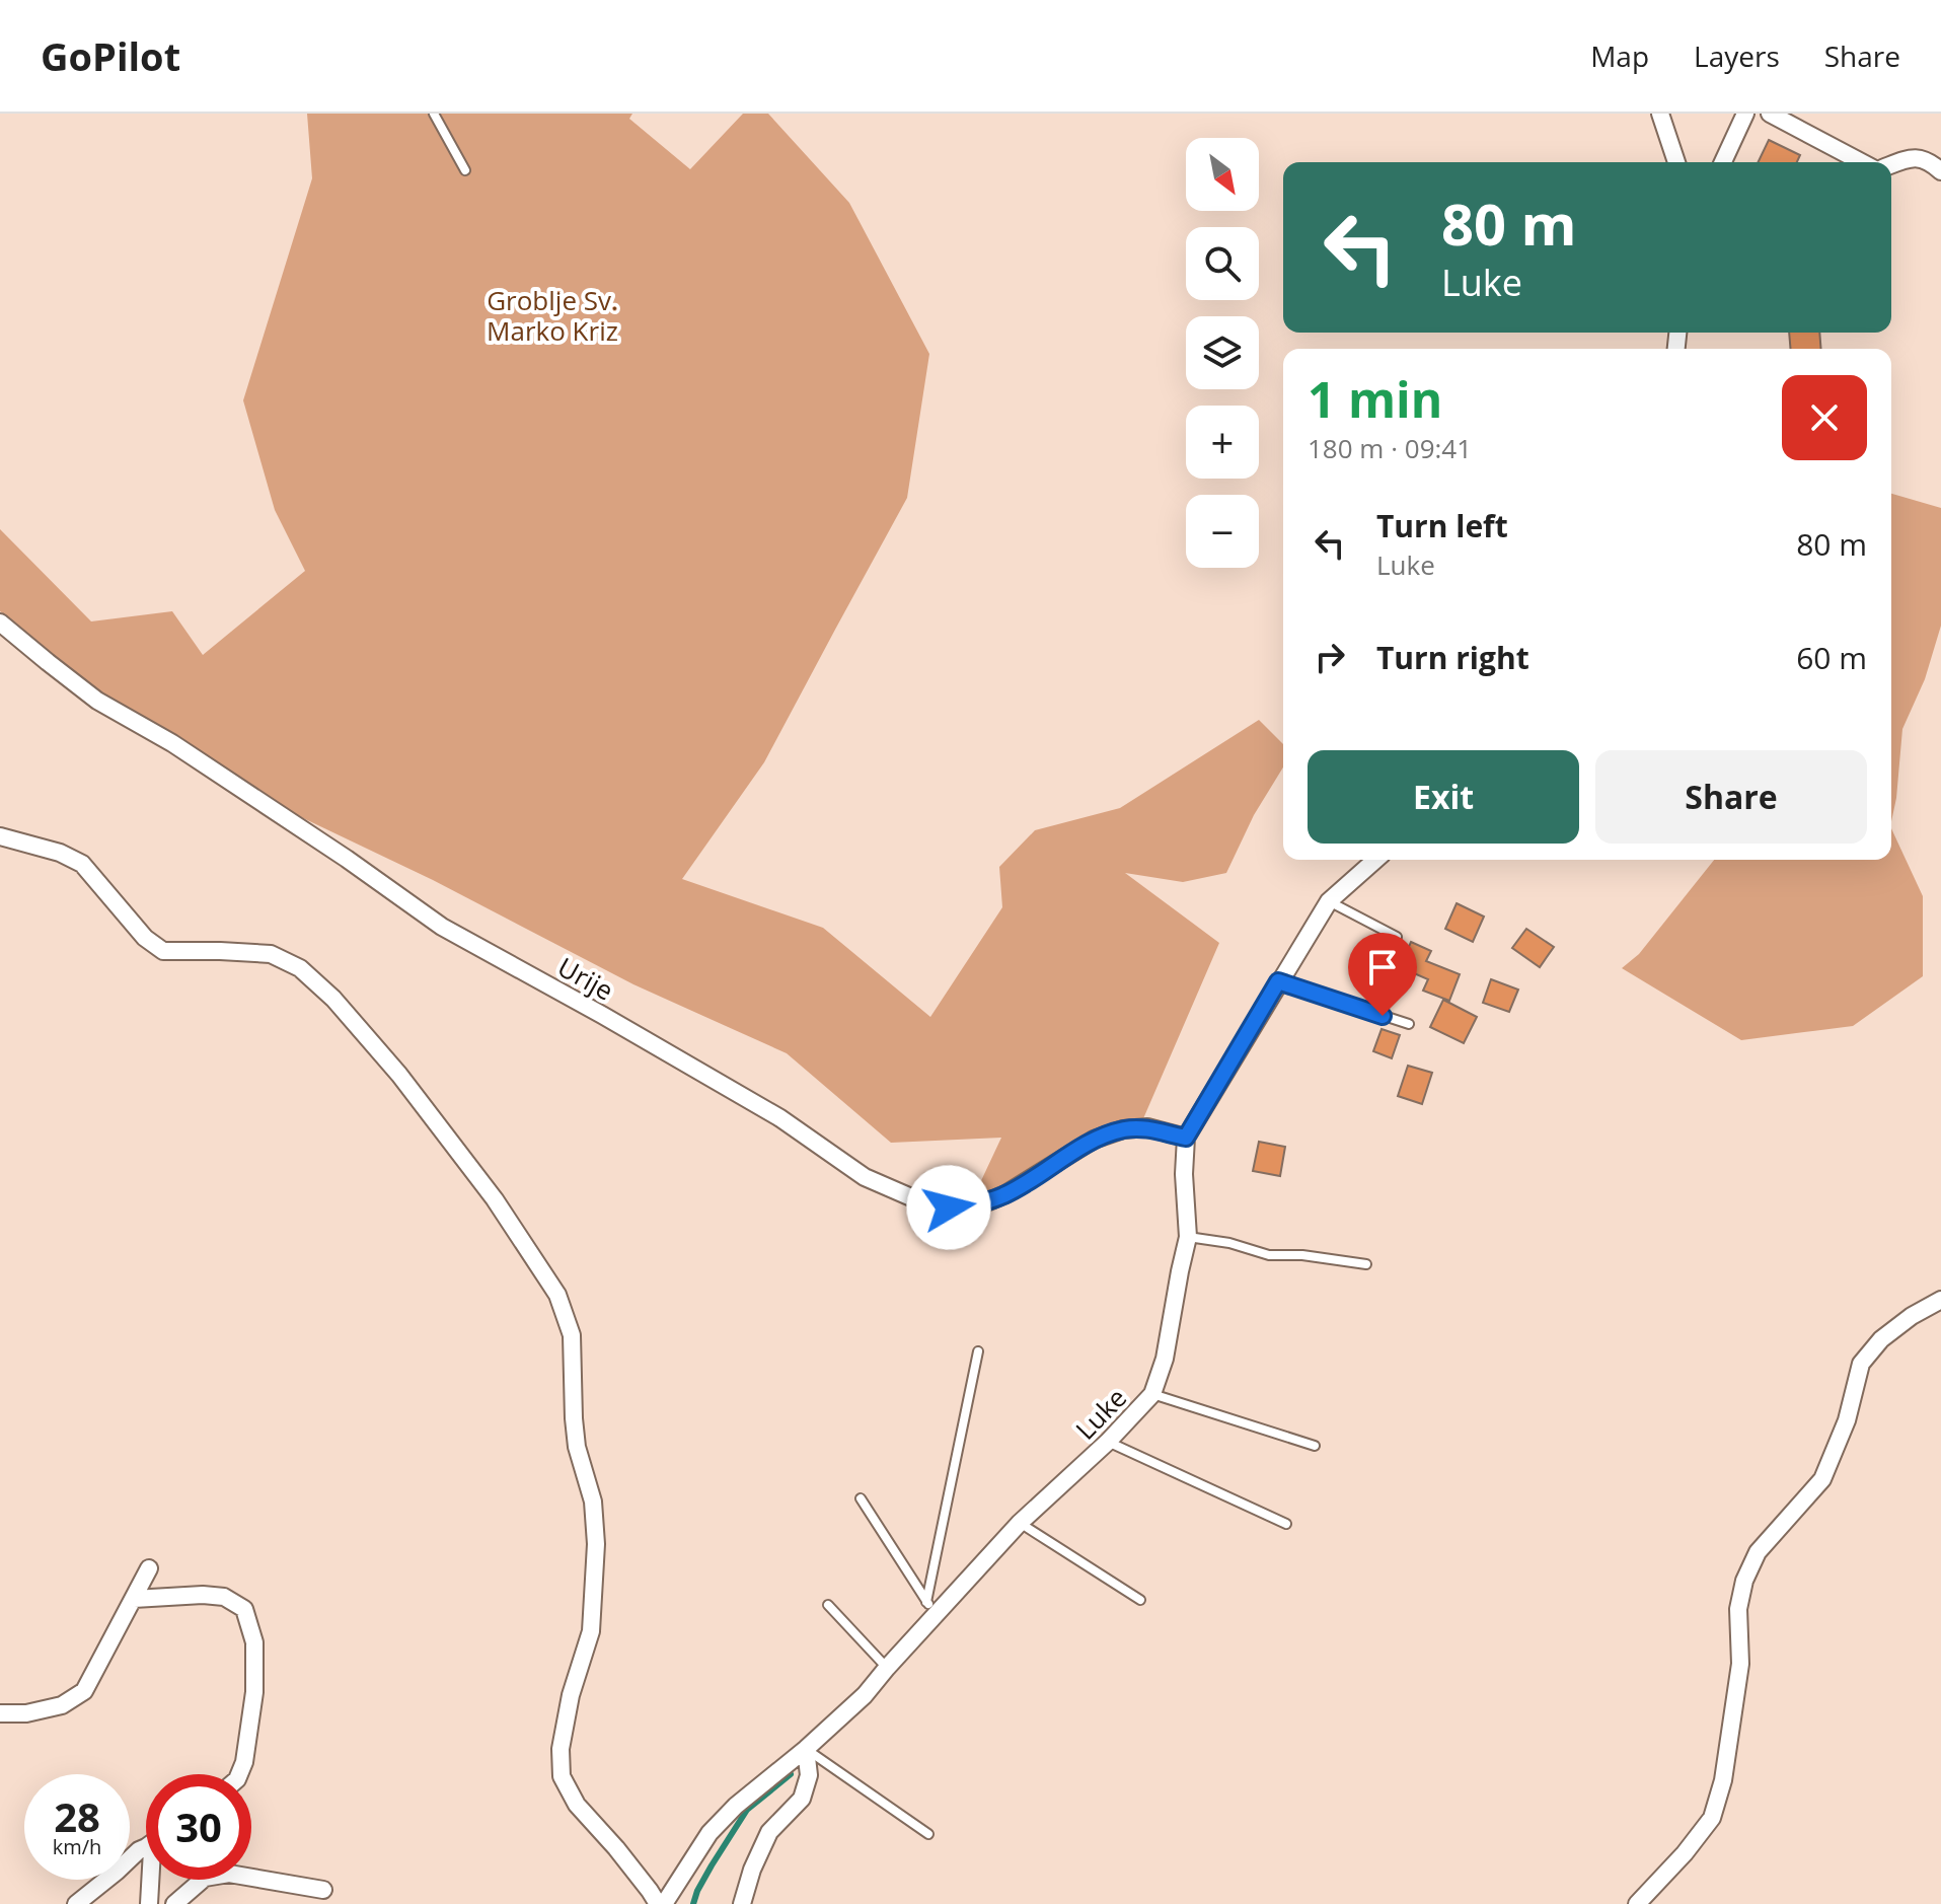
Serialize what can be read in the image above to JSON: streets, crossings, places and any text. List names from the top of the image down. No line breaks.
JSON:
{"streets":{"street":["Urije","Luke"]},"crossings":[["Urije","Luke"]],"parks":["Groblje Sv. Marko Kriz"],"north":"bottom right","page":{"header":"GoPilot","nav":["Map","Layers","Share"],"map_buttons":["+","−"],"turn":["80 m","Luke"],"heading":["1 min","180 m · 09:41"],"list":[{"name":"Turn left","note":"Luke","value":"80 m"},{"name":"Turn right","value":"60 m"}],"buttons":["Exit","Share"],"speed":"28 km/h","limit":"30"}}
